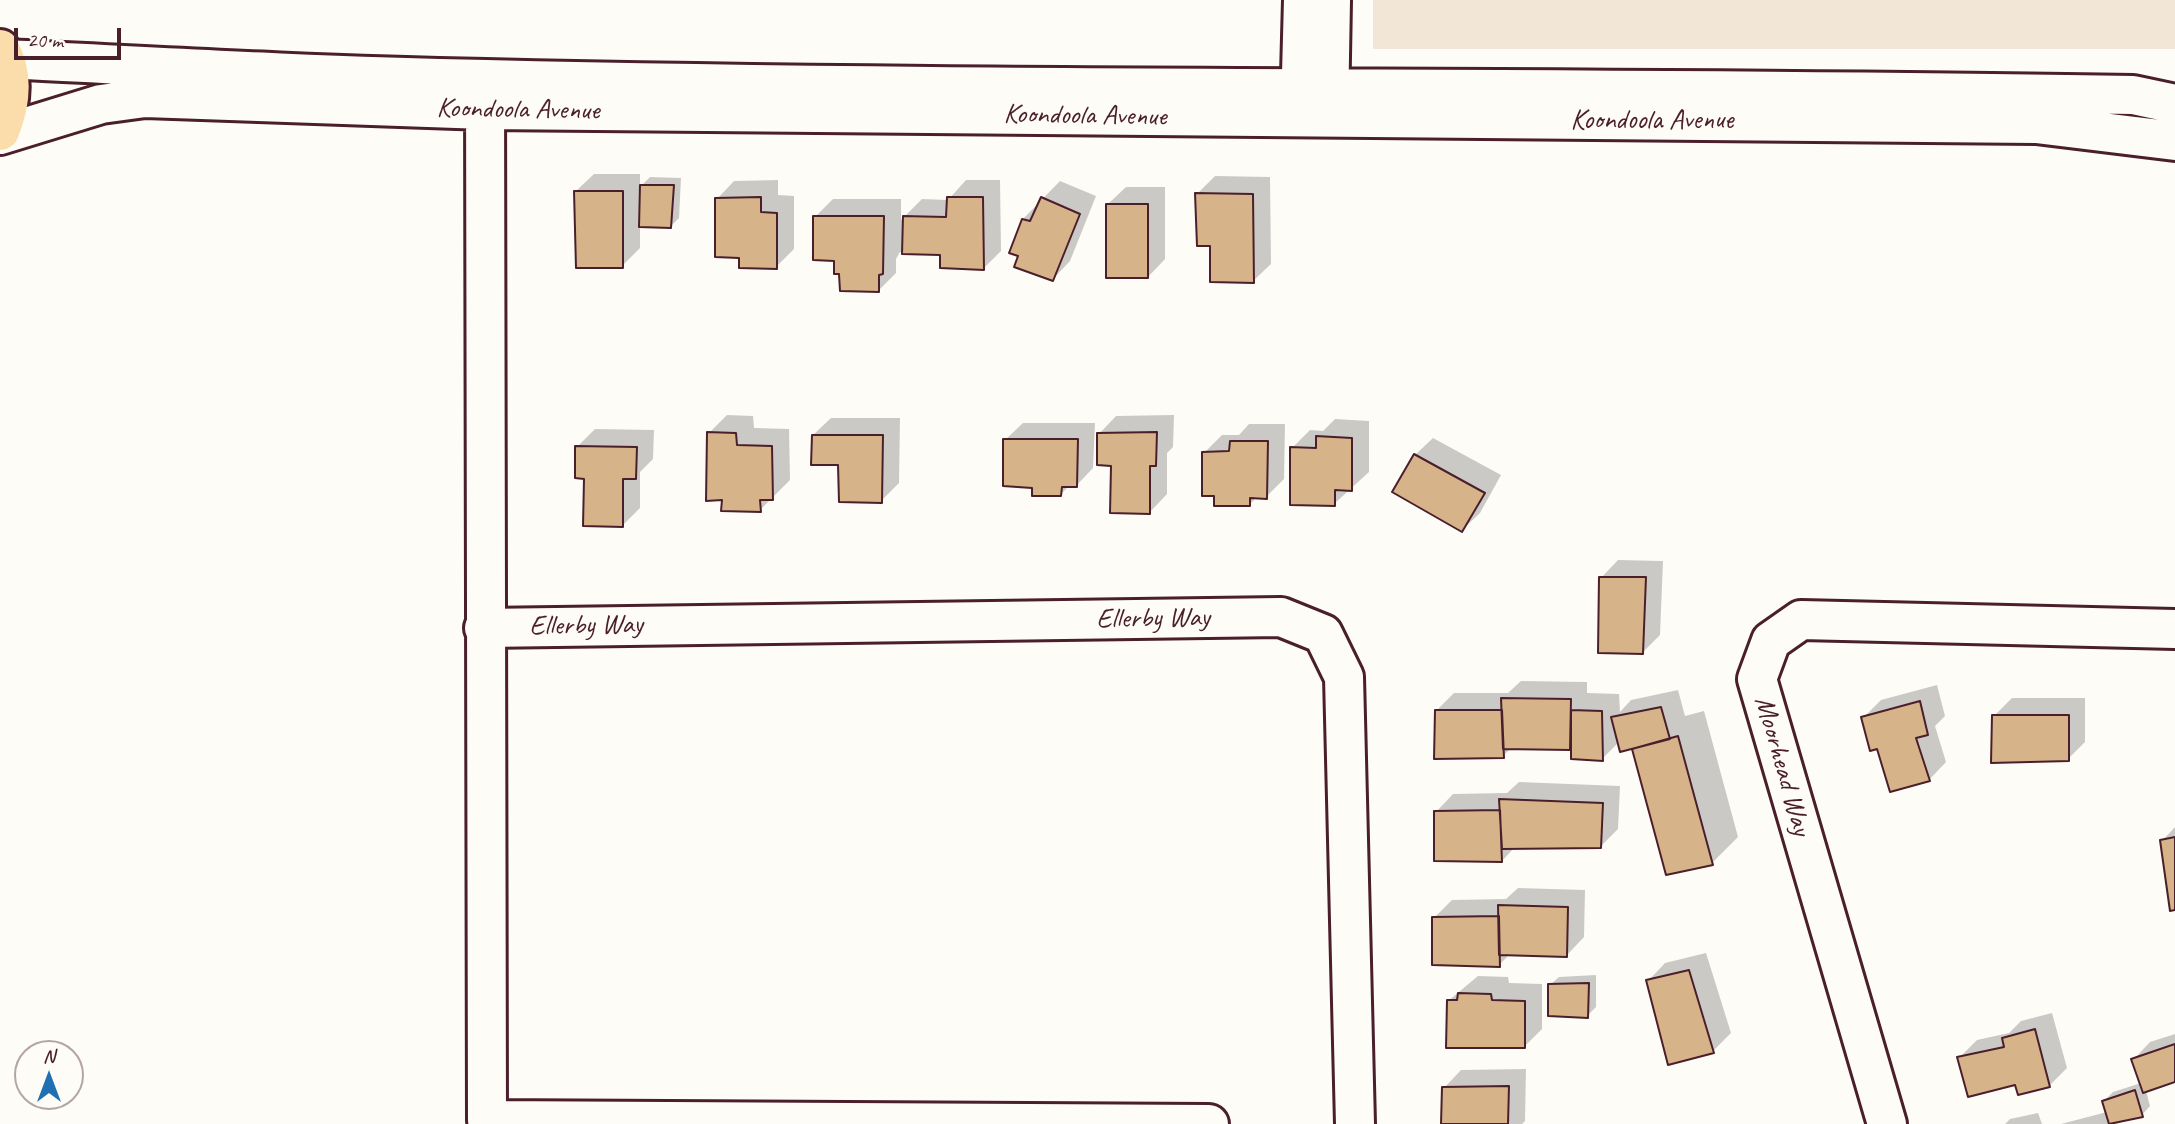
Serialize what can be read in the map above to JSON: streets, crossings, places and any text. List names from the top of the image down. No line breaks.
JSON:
{"streets":{"street":["Koondoola Avenue","Ellerby Way","Moorhead Way"]},"scale_bar":"20 m","north":"top"}
